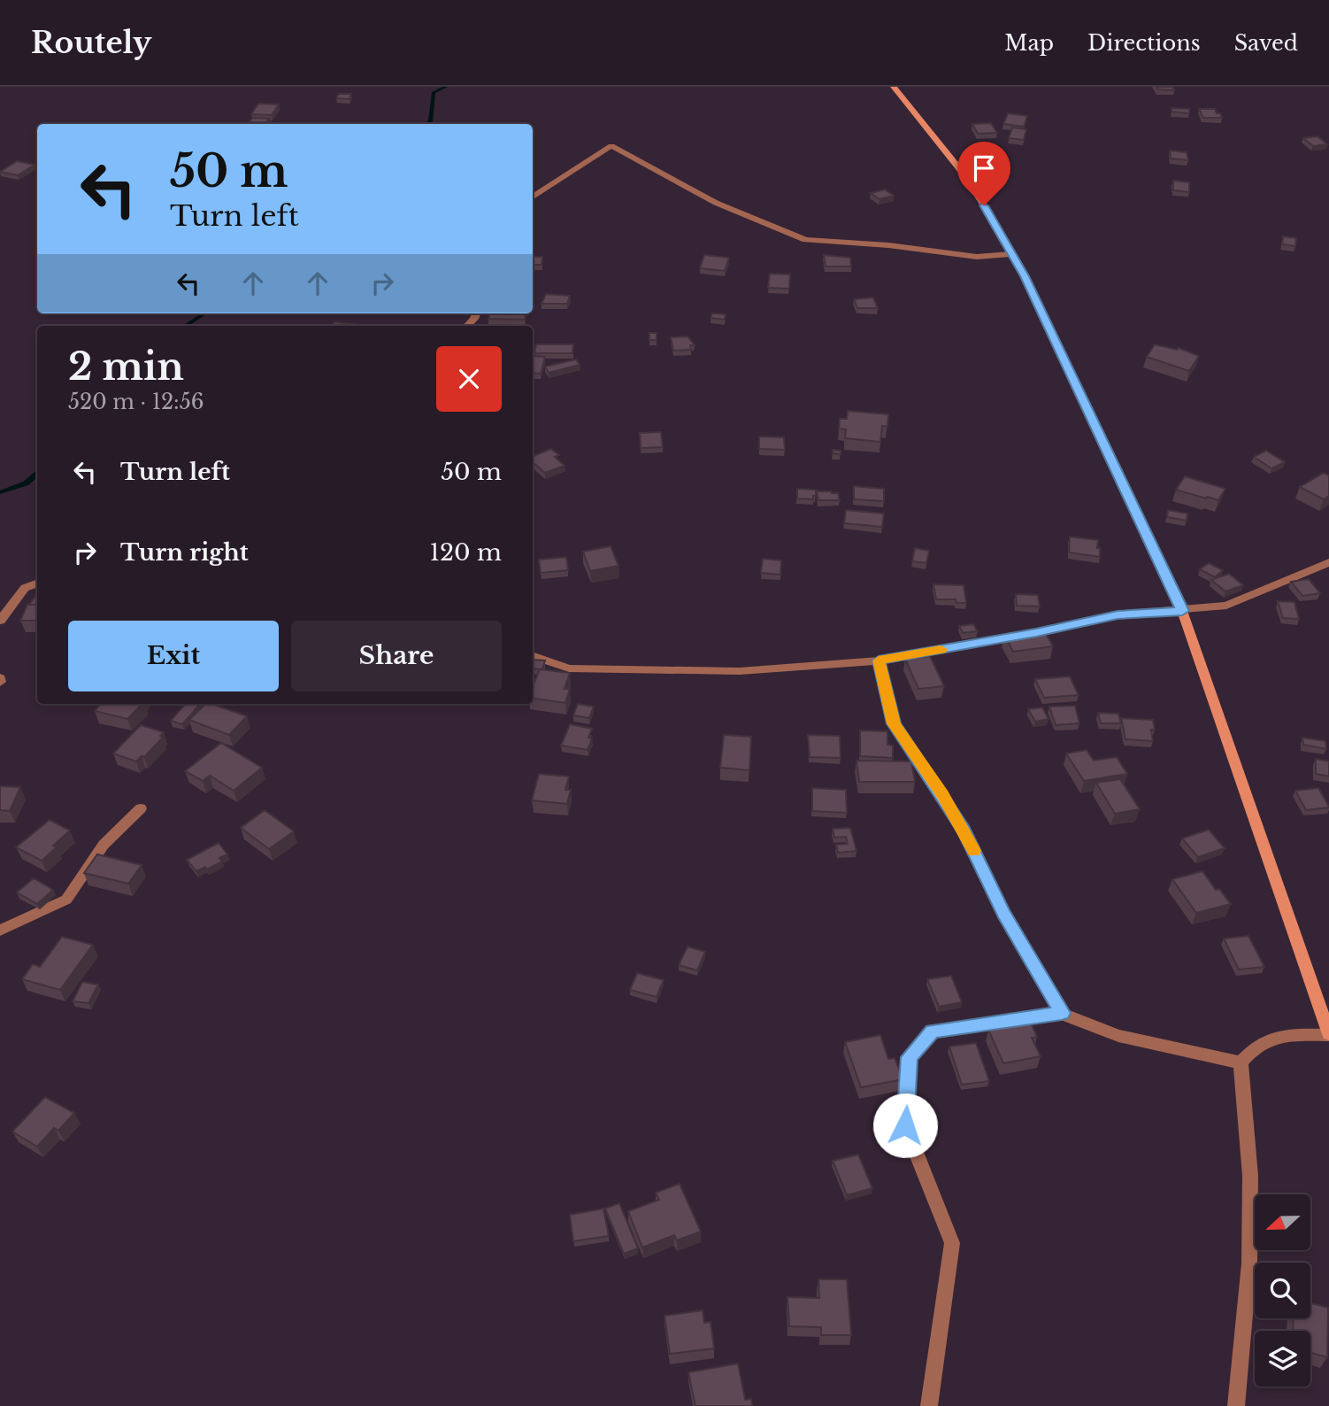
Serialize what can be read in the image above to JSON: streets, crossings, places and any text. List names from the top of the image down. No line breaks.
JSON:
{"north":"left","page":{"header":"Routely","nav":["Map","Directions","Saved"],"turn":["50 m","Turn left"],"heading":["2 min","520 m · 12:56"],"list":[{"name":"Turn left","value":"50 m"},{"name":"Turn right","value":"120 m"}],"buttons":["Exit","Share"]}}
